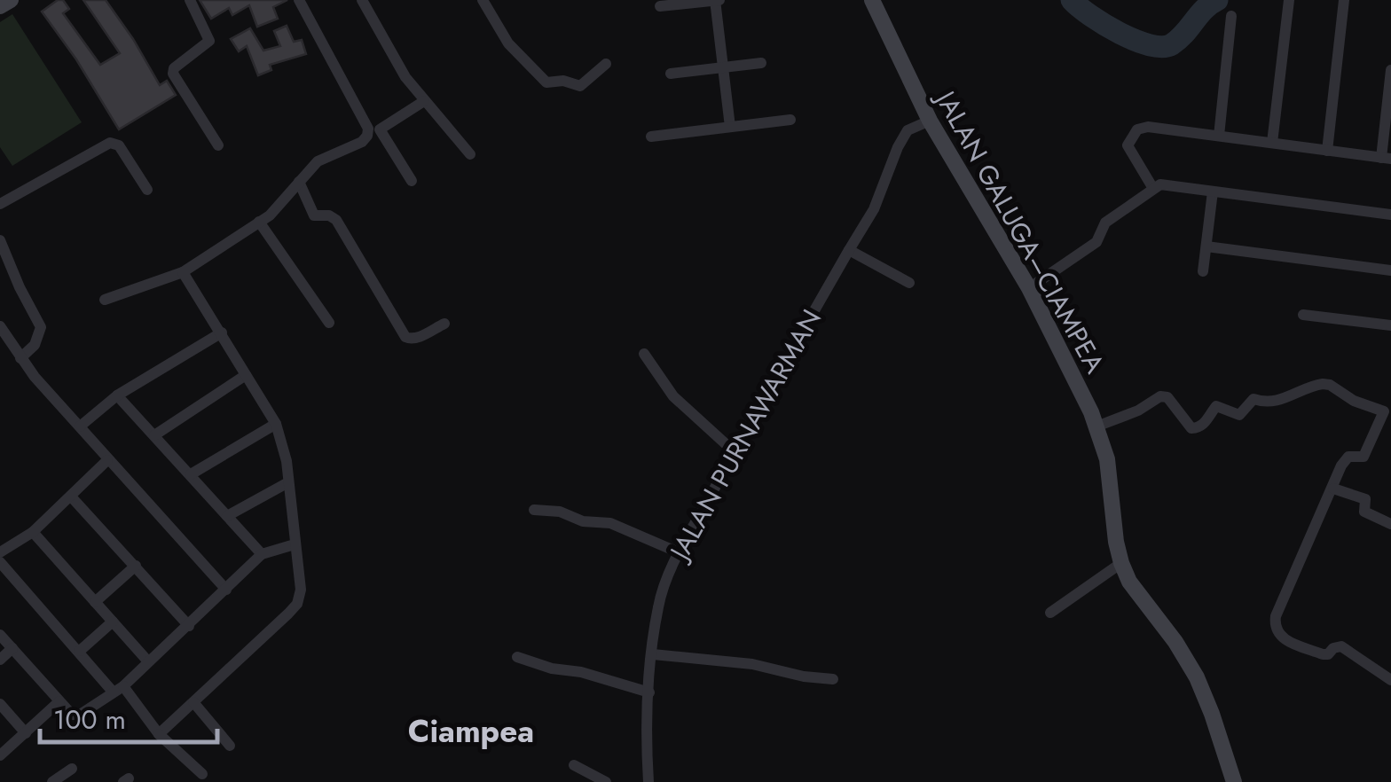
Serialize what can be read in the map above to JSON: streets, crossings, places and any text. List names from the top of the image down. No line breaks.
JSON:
{"streets":{"street":["JALAN GALUGA–CIAMPEA","JALAN PURNAWARMAN"]},"crossings":[["JALAN GALUGA–CIAMPEA","JALAN PURNAWARMAN"]],"districts":["Ciampea"],"scale_bar":"100 m"}
